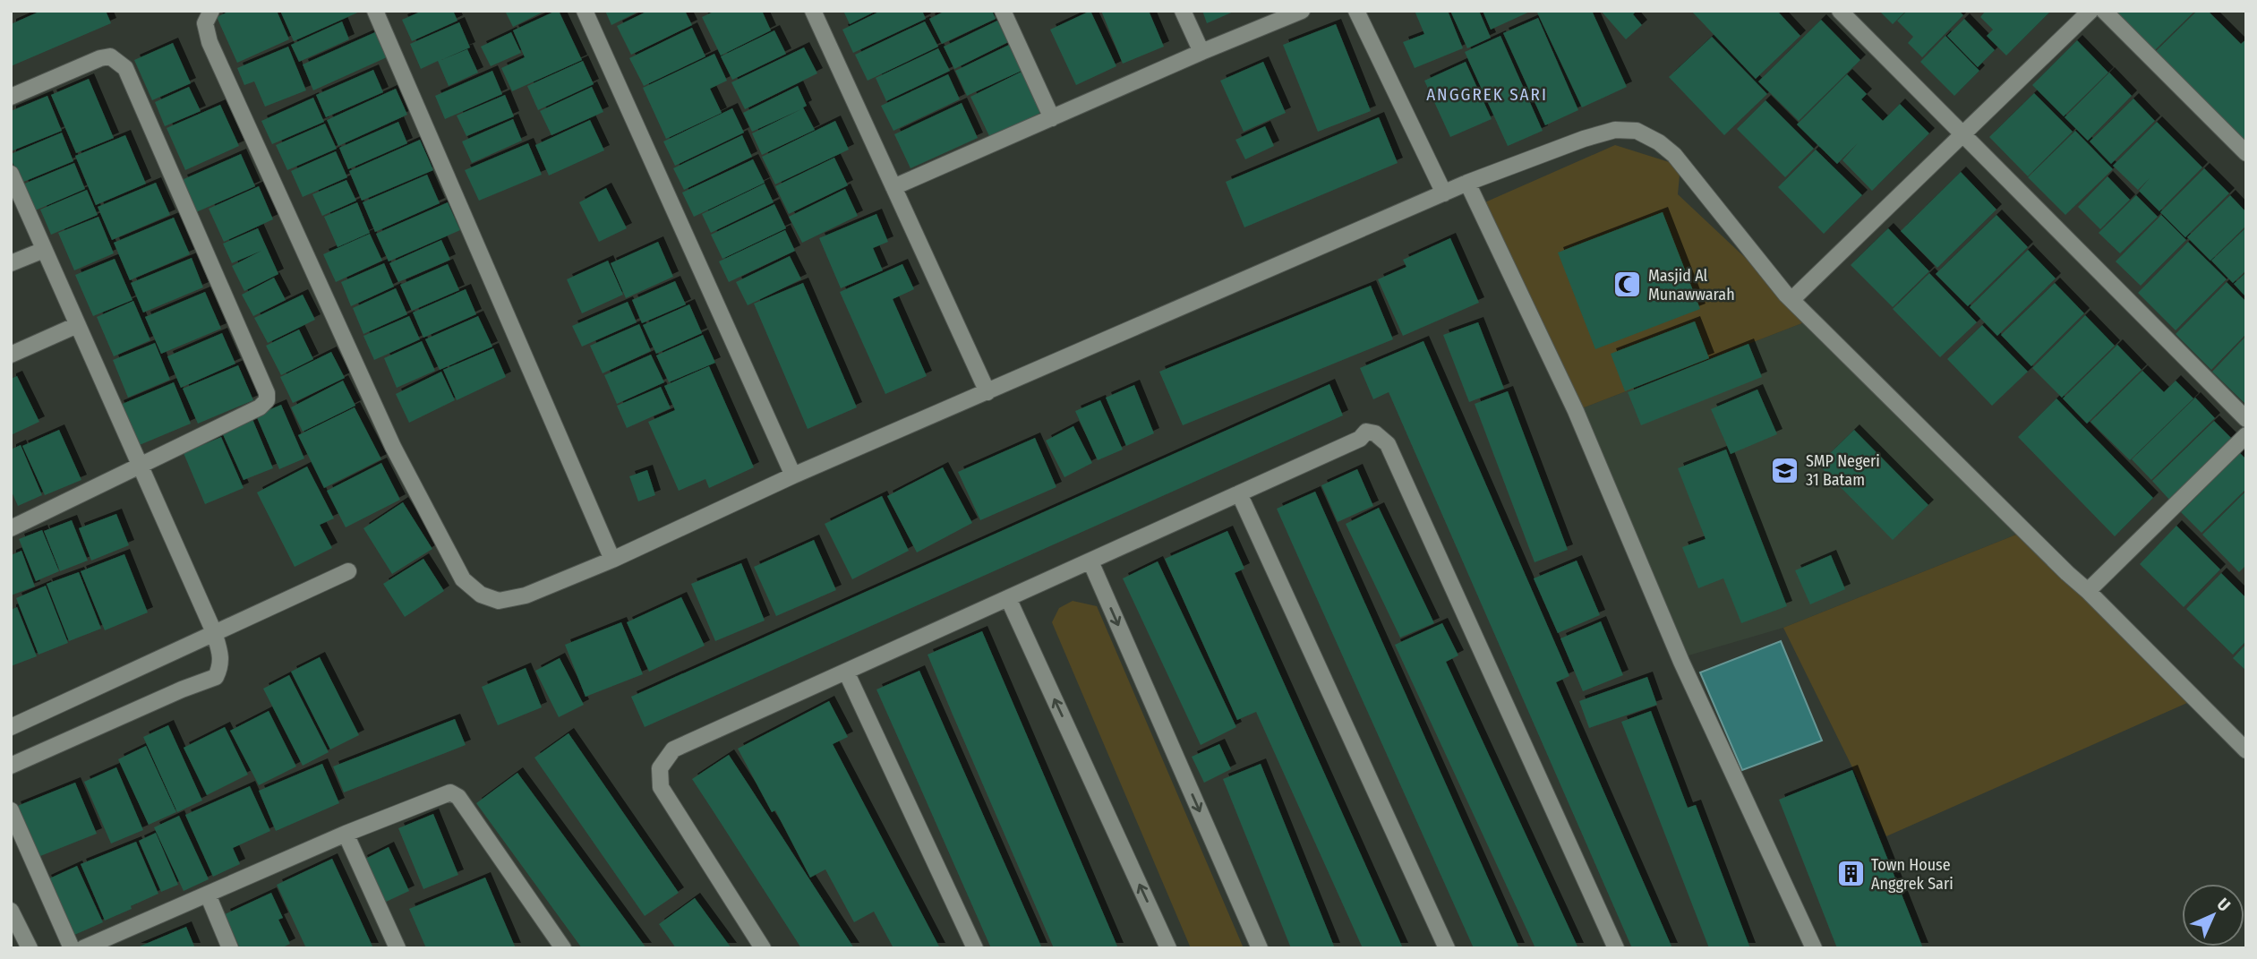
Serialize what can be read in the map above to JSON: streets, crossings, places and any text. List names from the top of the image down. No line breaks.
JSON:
{"districts":["ANGGREK SARI"],"places":{"mosque":["Masjid Al Munawwarah"],"school or university":["SMP Negeri 31 Batam"],"building":["Town House Anggrek Sari"]},"north":"top right"}
